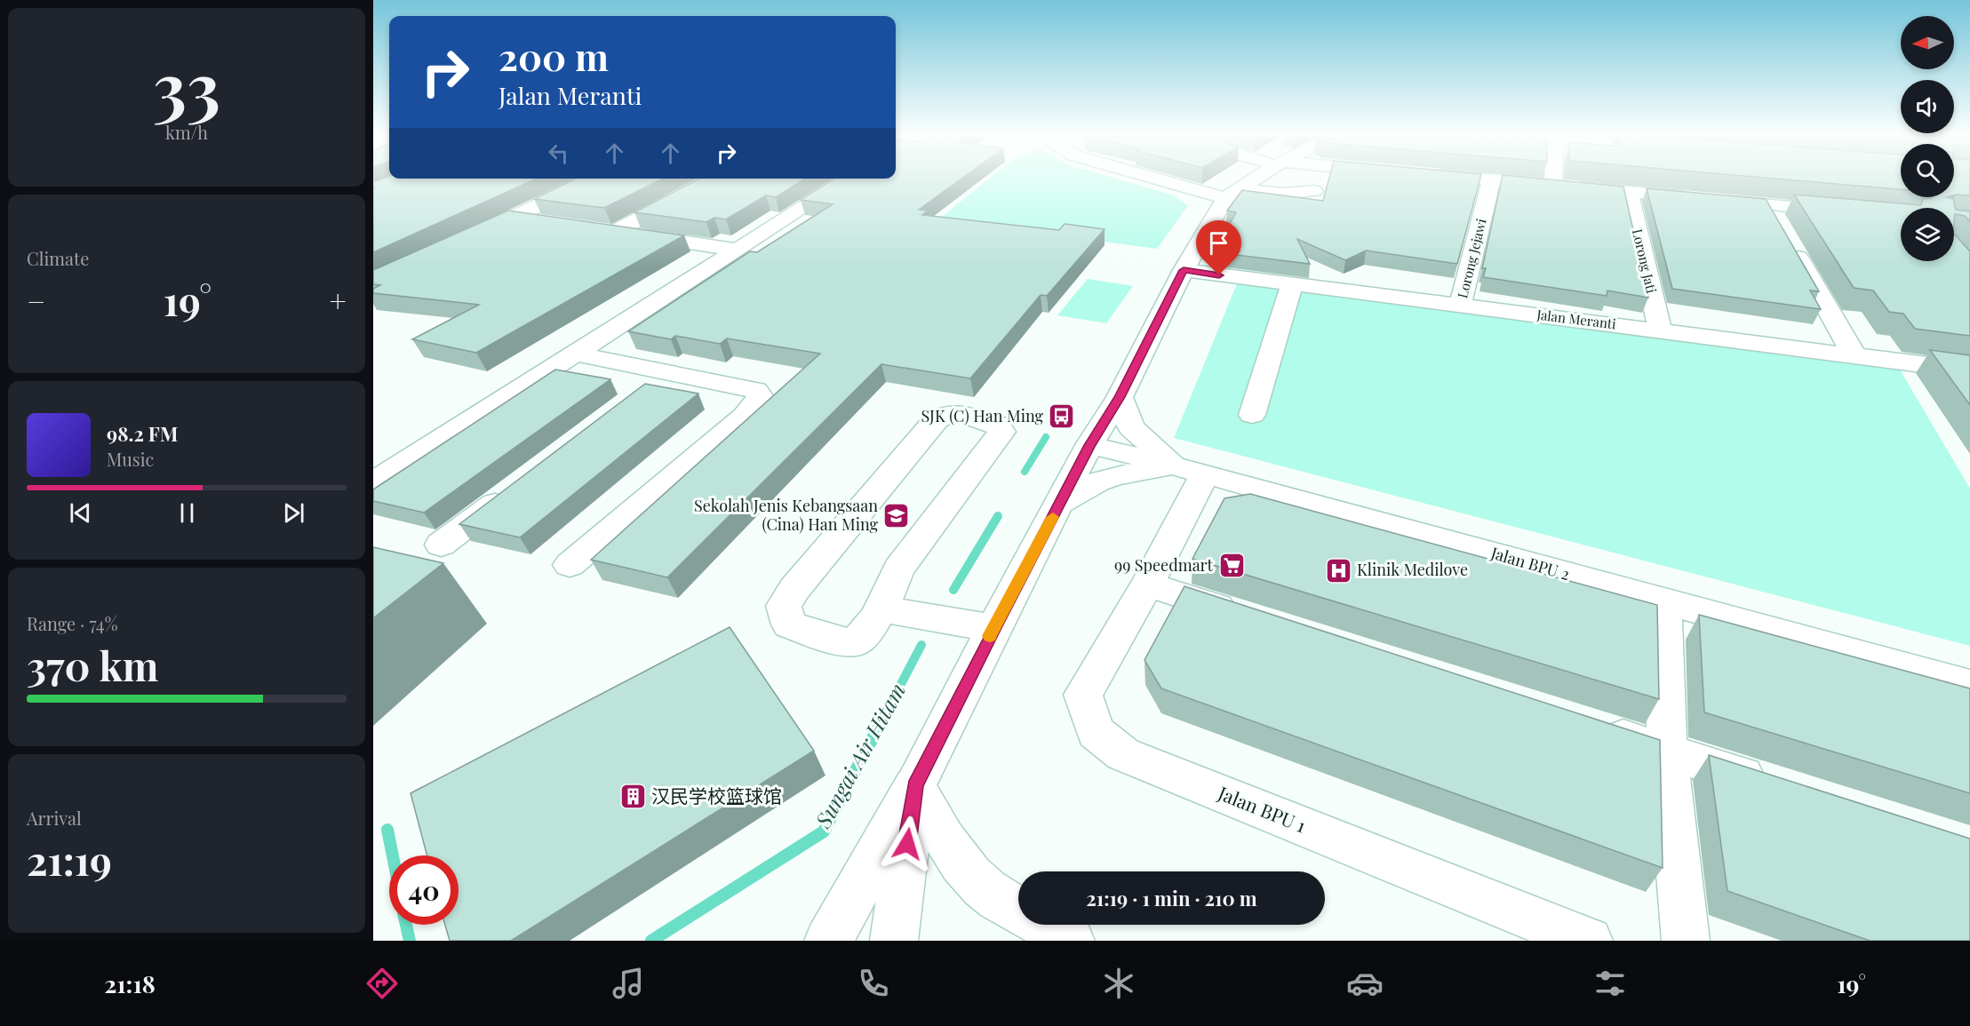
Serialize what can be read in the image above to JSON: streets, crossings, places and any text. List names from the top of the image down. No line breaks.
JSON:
{"streets":{"street":["Lorong Jejawi","Lorong Jati","Jalan Meranti","Jalan BPU 2","Jalan BPU 1"]},"crossings":[["Lorong Jejawi","Jalan Meranti"],["Lorong Jati","Jalan Meranti"],["Jalan BPU 2","Jalan BPU 1"]],"water":["Sungai Air Hitam"],"places":{"bus stop":["SJK (C) Han Ming"],"school or university":["Sekolah Jenis Kebangsaan (Cina) Han Ming"],"supermarket":["99 Speedmart"],"hospital":["Klinik Medilove"],"building":["汉民学校篮球馆"]},"north":"left","page":{"tile":[["33","km/h"],"Climate",["Range · 74%","370 km"],["Arrival","21:19"]],"turn":["200 m","Jalan Meranti"],"heat":["−","19°","+"],"song":["98.2 FM","Music"],"limit":"40","trip":"21:19 · 1 min · 210 m","tabs":["21:18","19°"]}}
